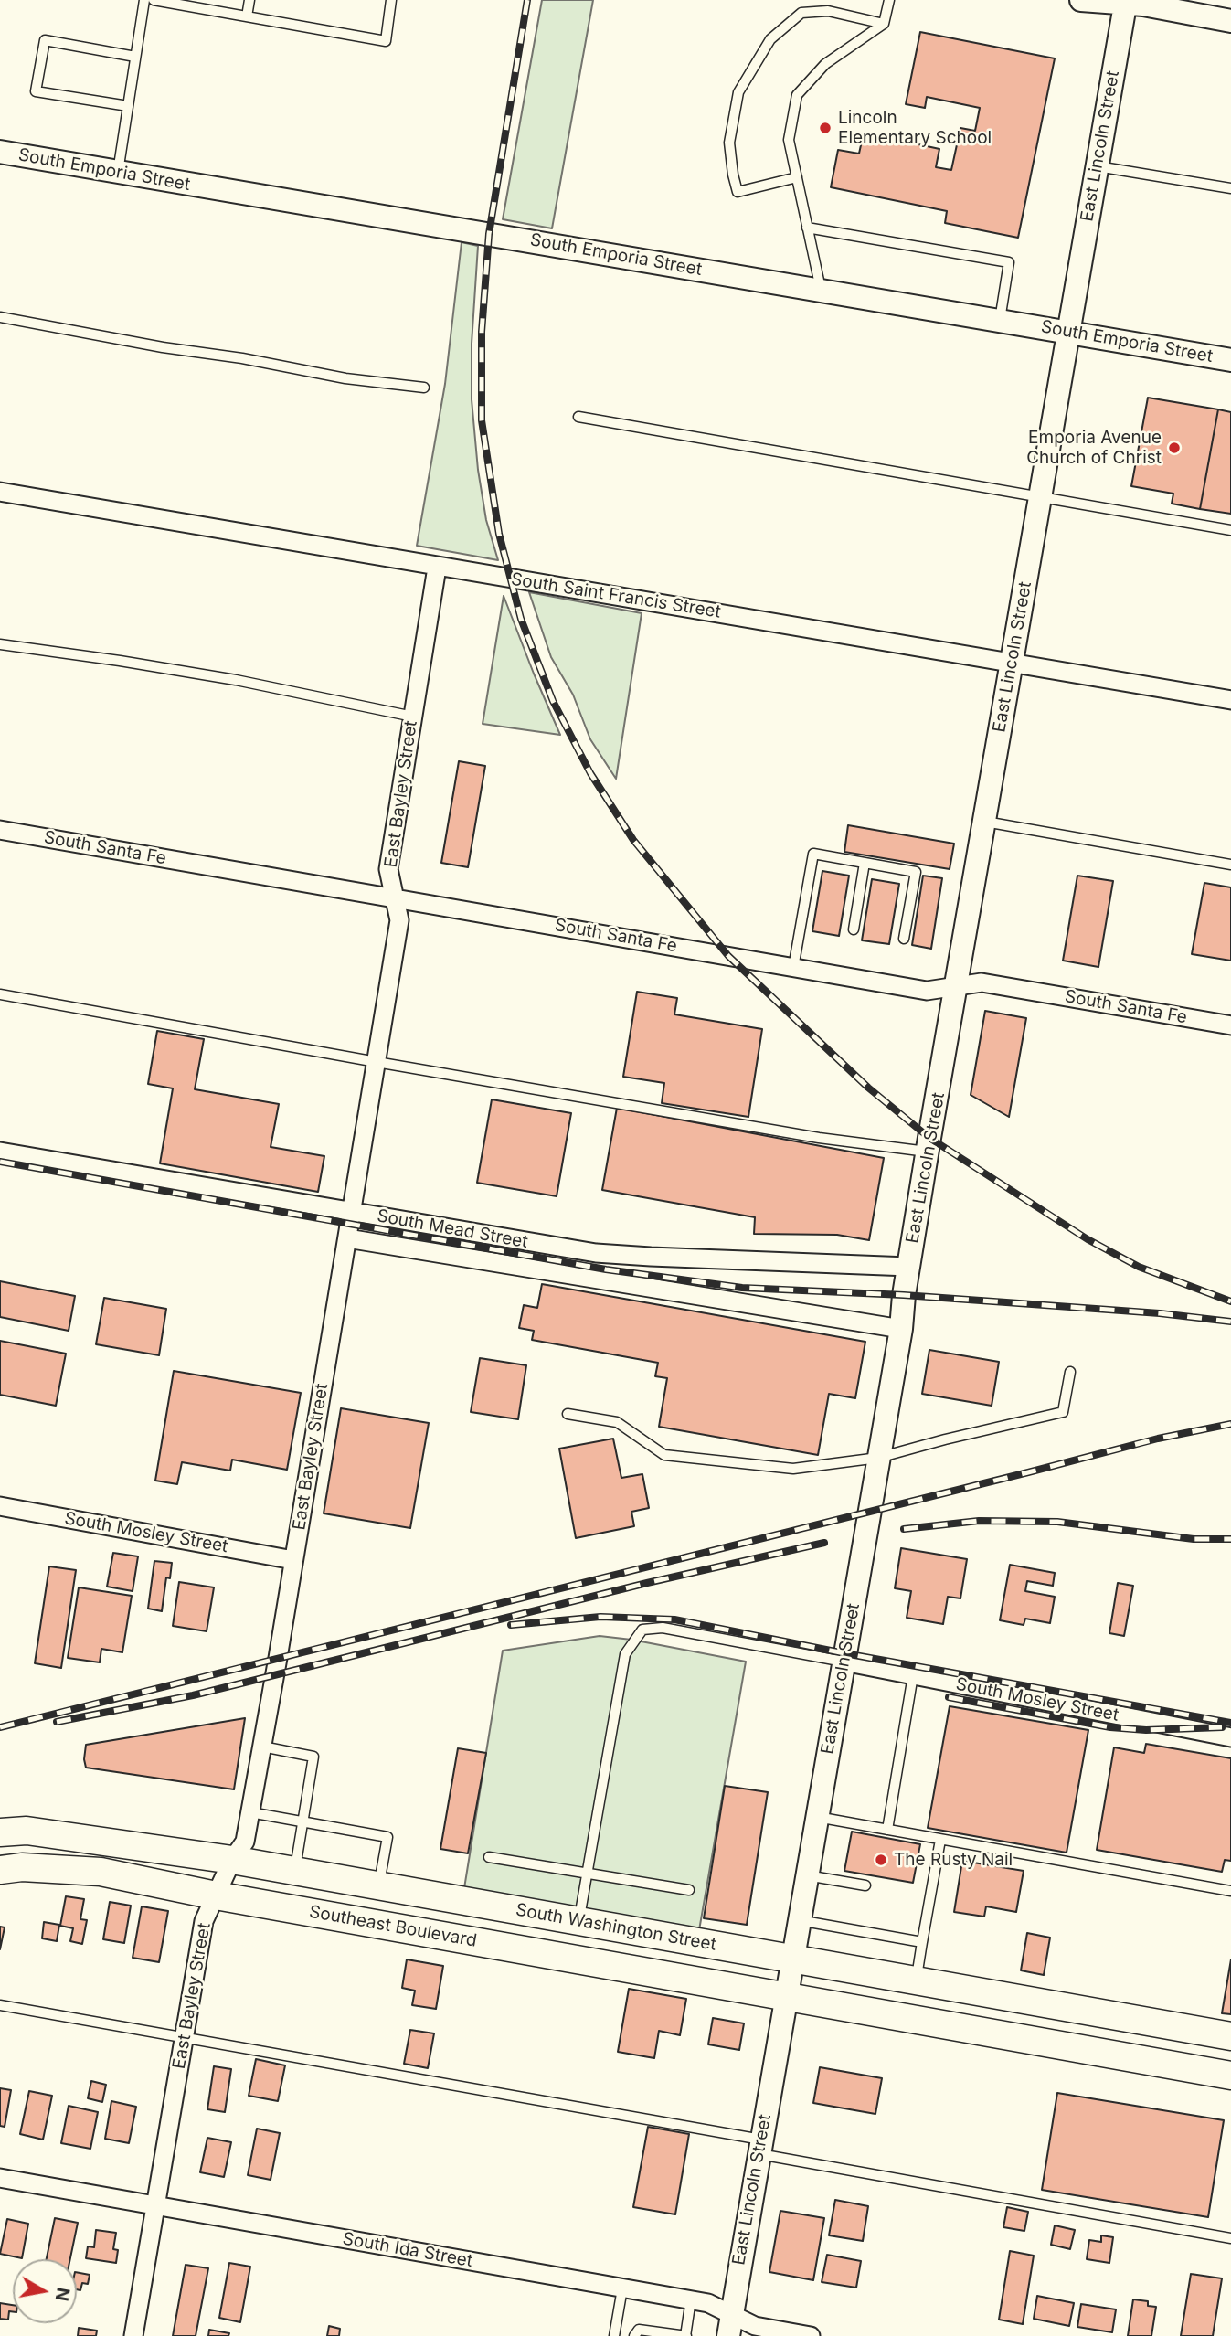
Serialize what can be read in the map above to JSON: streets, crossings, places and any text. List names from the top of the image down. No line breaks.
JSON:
{"streets":{"main road":["Southeast Boulevard","South Washington Street"],"street":["East Lincoln Street","South Emporia Street","South Saint Francis Street","East Bayley Street","South Santa Fe","South Mead Street","South Mosley Street","South Ida Street"]},"crossings":[["East Lincoln Street","South Emporia Street"],["East Lincoln Street","South Saint Francis Street"],["East Lincoln Street","South Santa Fe"],["East Lincoln Street","South Mead Street"],["East Lincoln Street","South Mosley Street"],["East Lincoln Street","Southeast Boulevard"],["East Lincoln Street","South Washington Street"],["East Lincoln Street","South Ida Street"],["South Saint Francis Street","East Bayley Street"],["East Bayley Street","South Santa Fe"],["East Bayley Street","South Mead Street"],["East Bayley Street","South Mosley Street"],["East Bayley Street","Southeast Boulevard"],["East Bayley Street","South Washington Street"],["East Bayley Street","South Ida Street"]],"places":["Lincoln Elementary School","Emporia Avenue Church of Christ","The Rusty Nail"],"north":"right"}
